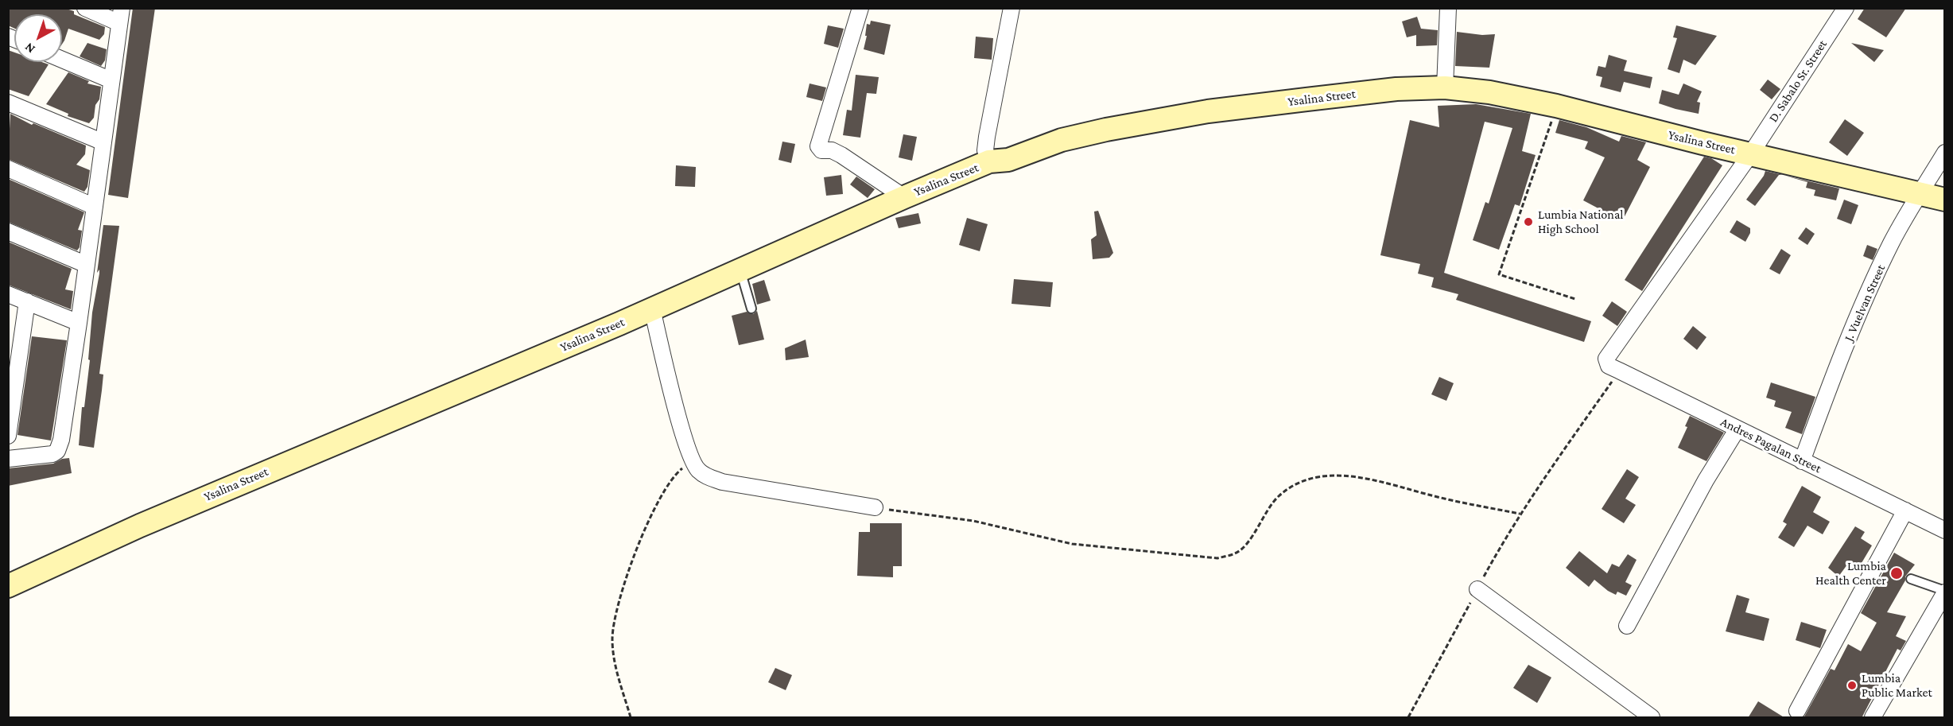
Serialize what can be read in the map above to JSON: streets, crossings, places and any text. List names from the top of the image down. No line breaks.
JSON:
{"streets":{"street":["D. Sabalo Sr. Street","Ysalina Street","J. Vuelvan Street","Andres Pagalan Street"]},"crossings":[["D. Sabalo Sr. Street","Ysalina Street"],["D. Sabalo Sr. Street","Andres Pagalan Street"],["Ysalina Street","J. Vuelvan Street"],["J. Vuelvan Street","Andres Pagalan Street"]],"places":["Lumbia National High School","Lumbia Health Center","Lumbia Public Market"],"north":"bottom left"}
